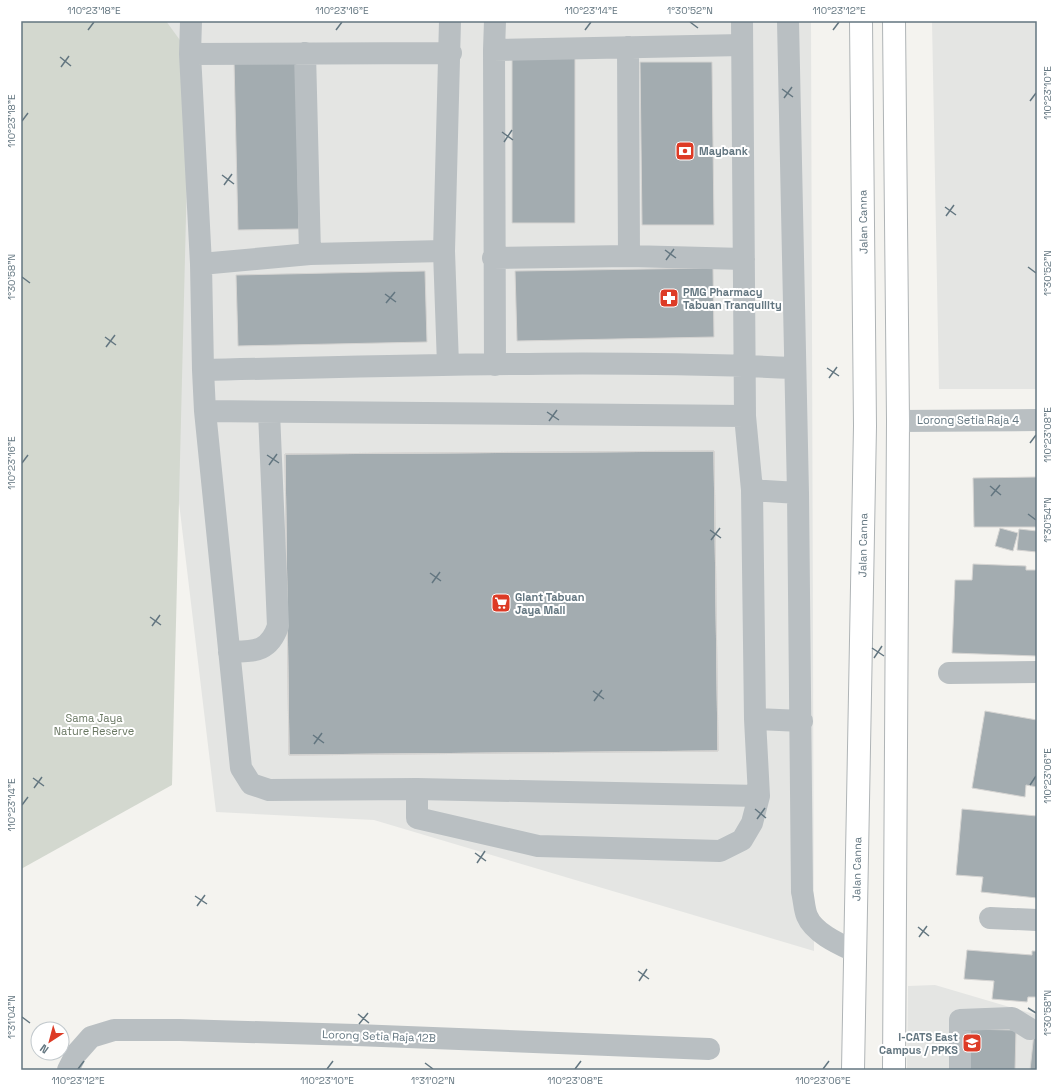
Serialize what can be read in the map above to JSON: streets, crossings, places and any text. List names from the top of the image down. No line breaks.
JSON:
{"streets":{"highway":["Jalan Canna"],"street":["Lorong Setia Raja 4","Lorong Setia Raja 12B"]},"parks":["Sama Jaya Nature Reserve"],"places":{"bank":["Maybank"],"pharmacy":["PMG Pharmacy Tabuan Tranquility"],"supermarket":["Giant Tabuan Jaya Mall"],"school or university":["i-CATS East Campus / PPKS"]},"north":"bottom left","coordinates":["110°23'18\"E","110°23'16\"E","110°23'14\"E","1°30'52\"N","110°23'12\"E","110°23'10\"E","1°30'58\"N","110°23'08\"E","1°30'54\"N","110°23'06\"E","1°31'04\"N","1°31'02\"N"]}
